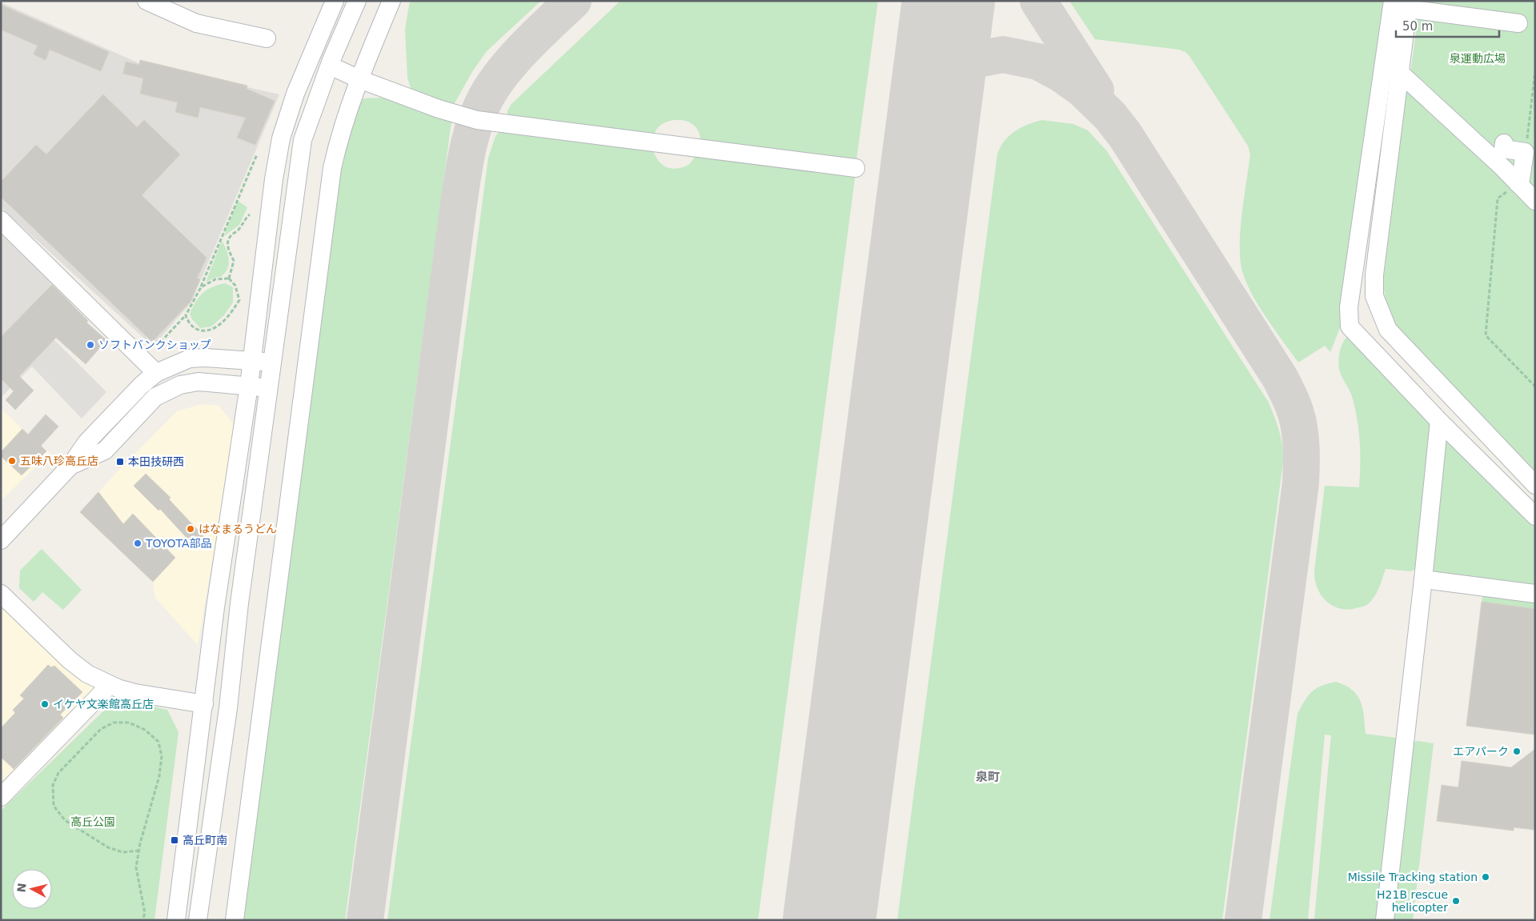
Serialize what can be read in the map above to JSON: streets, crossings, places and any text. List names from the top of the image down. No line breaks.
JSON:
{"districts":["泉町"],"parks":["泉運動広場","高丘公園"],"places":{"other":["ソフトバンクショップ","五味八珍高丘店","はなまるうどん","TOYOTA部品","イケヤ文楽館高丘店","エアパーク","Missile Tracking station","H21B rescue helicopter"],"transit":["本田技研西","高丘町南"]},"scale_bar":"50 m","north":"left"}
